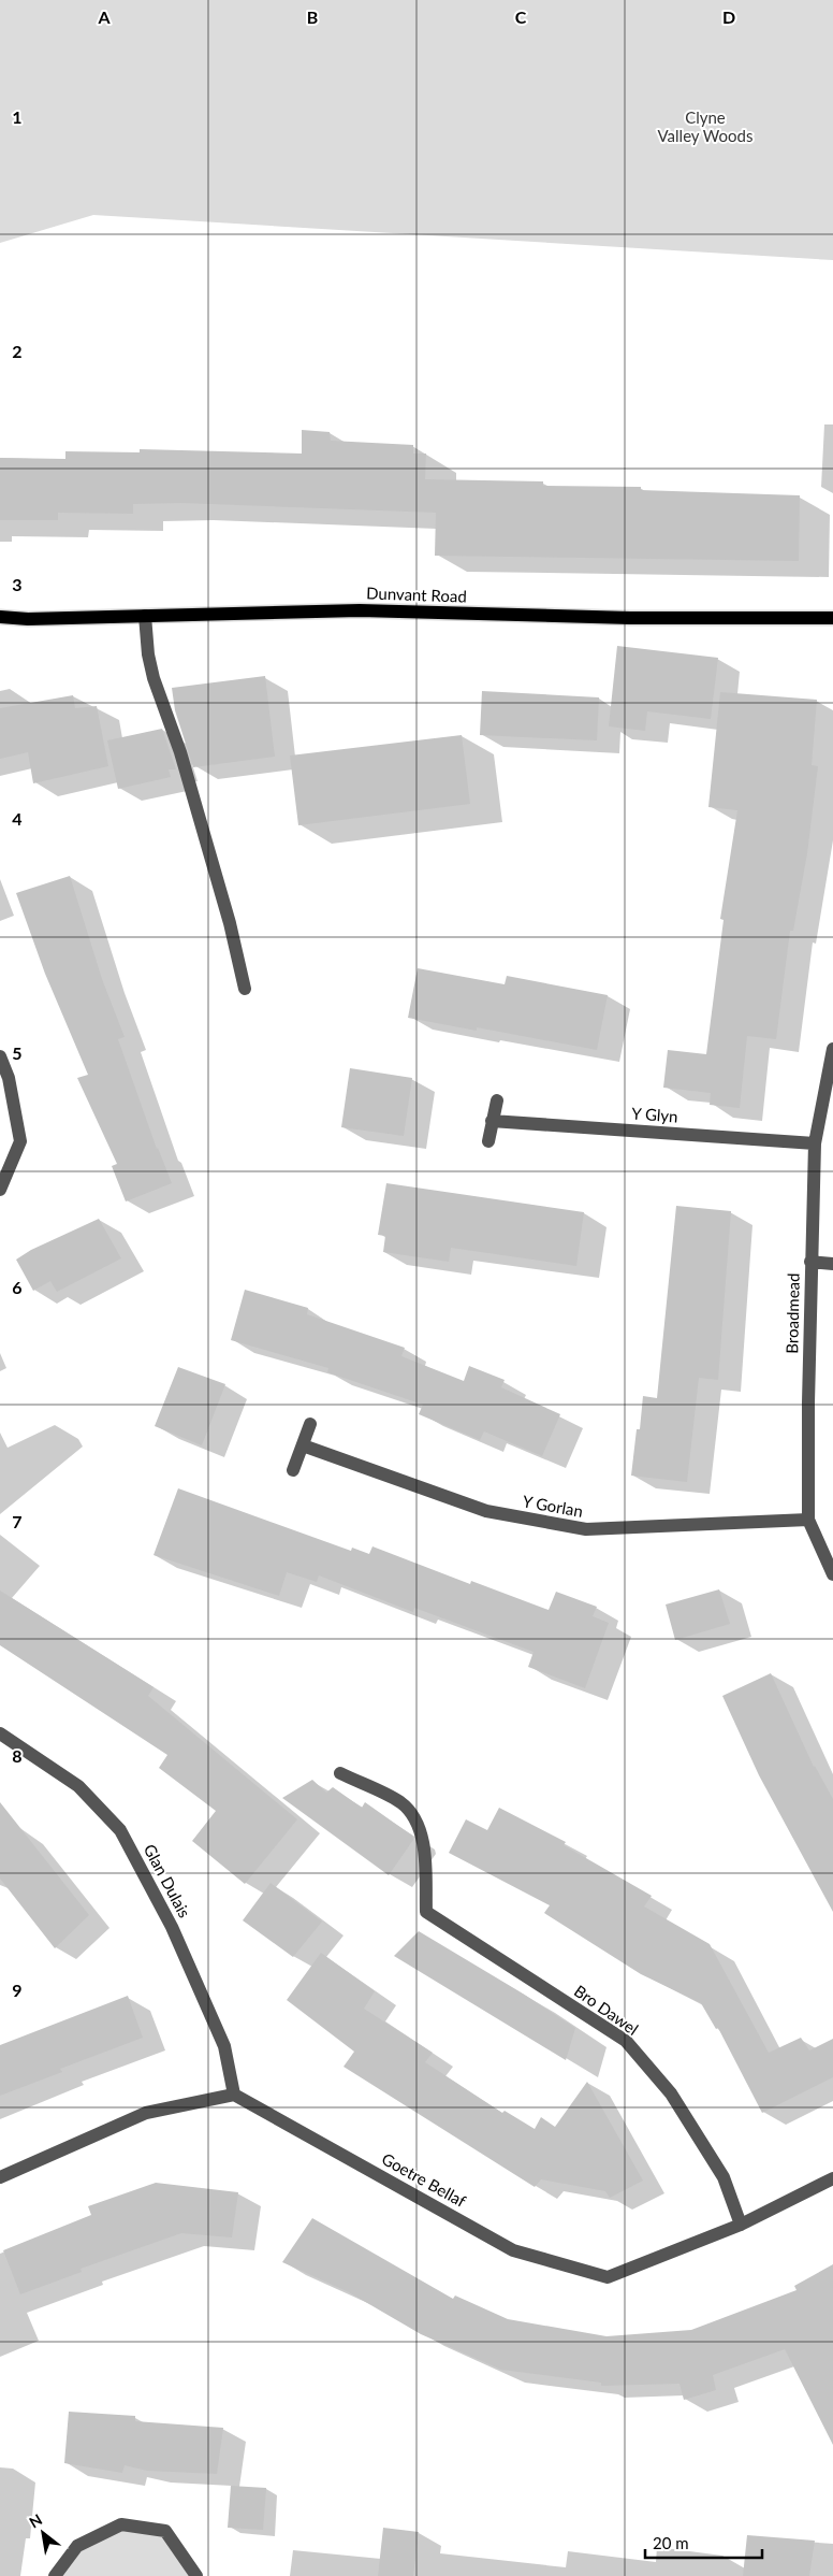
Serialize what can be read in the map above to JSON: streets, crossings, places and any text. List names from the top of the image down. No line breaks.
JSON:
{"streets":{"main road":["Dunvant Road"],"street":["Y Glyn","Broadmead","Y Gorlan","Glan Dulais","Bro Dawel","Goetre Bellaf"]},"crossings":[["Y Glyn","Broadmead"],["Broadmead","Y Gorlan"],["Glan Dulais","Goetre Bellaf"],["Bro Dawel","Goetre Bellaf"]],"parks":["Clyne Valley Woods"],"scale_bar":"20 m","north":"top left","grid":{"columns":["A","B","C","D"],"rows":["1","2","3","4","5","6","7","8","9"]}}
